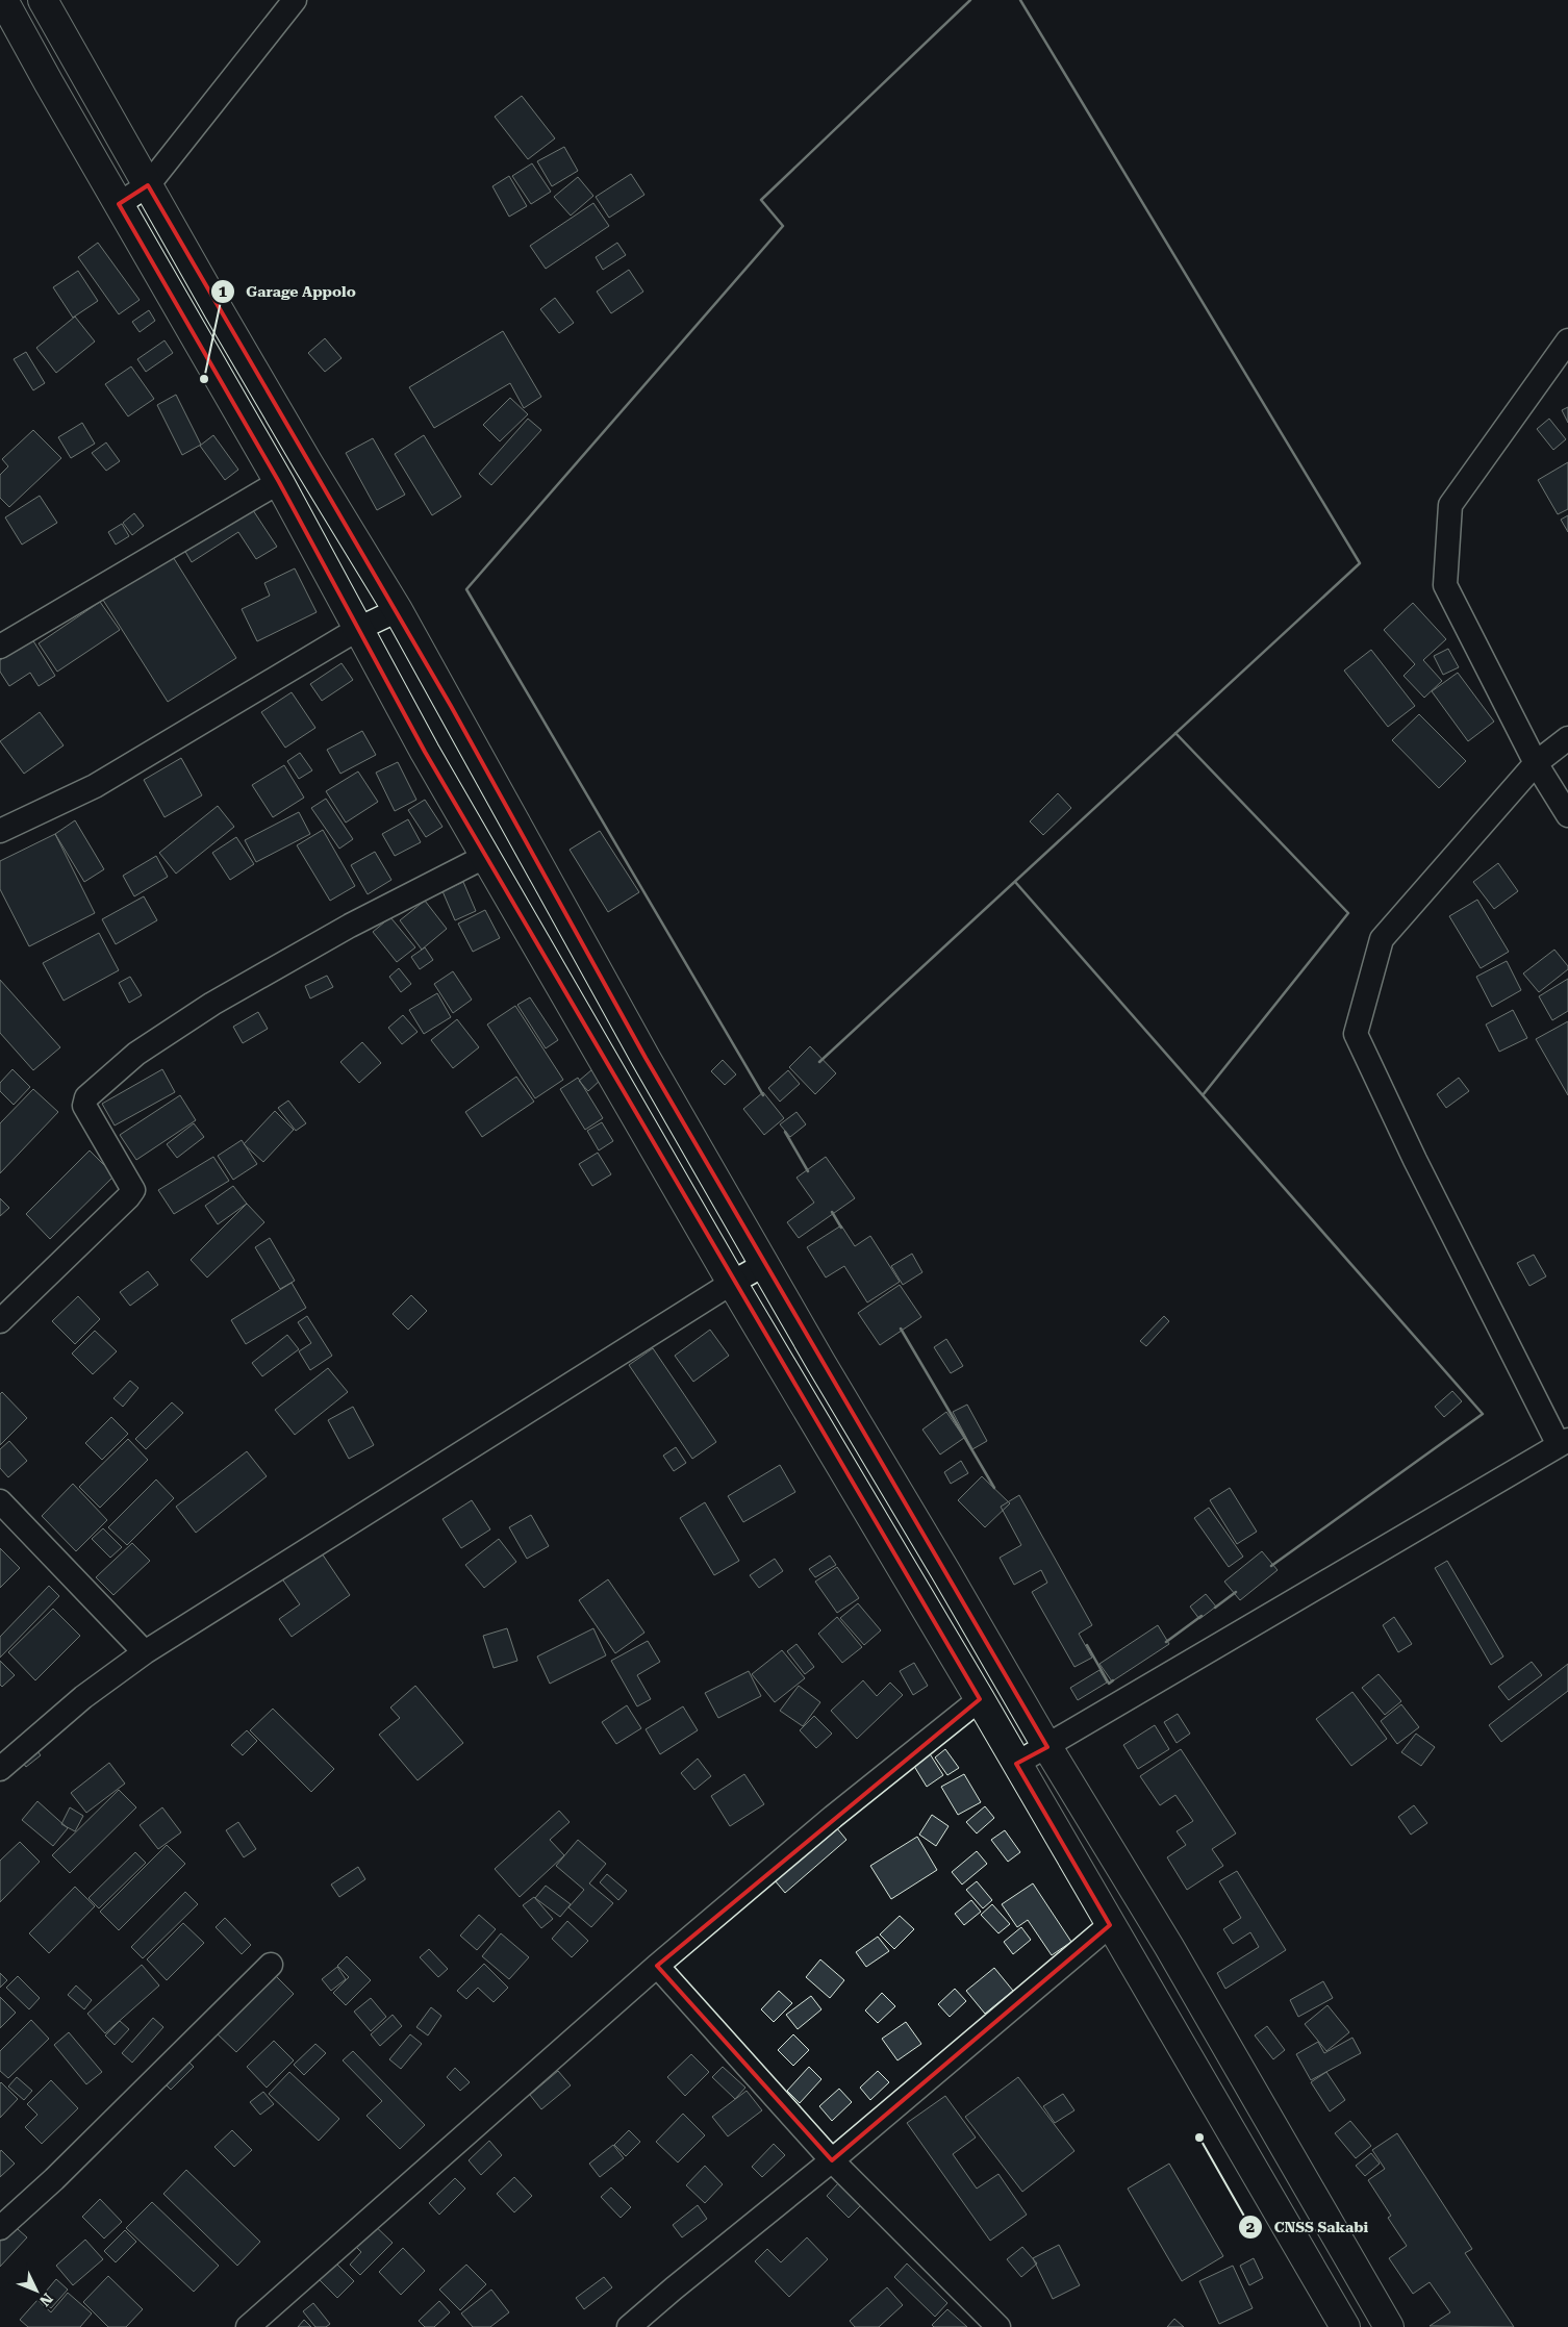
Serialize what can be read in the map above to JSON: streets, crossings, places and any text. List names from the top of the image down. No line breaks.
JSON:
{"places":["Garage Appolo","CNSS Sakabi"],"north":"bottom right"}
